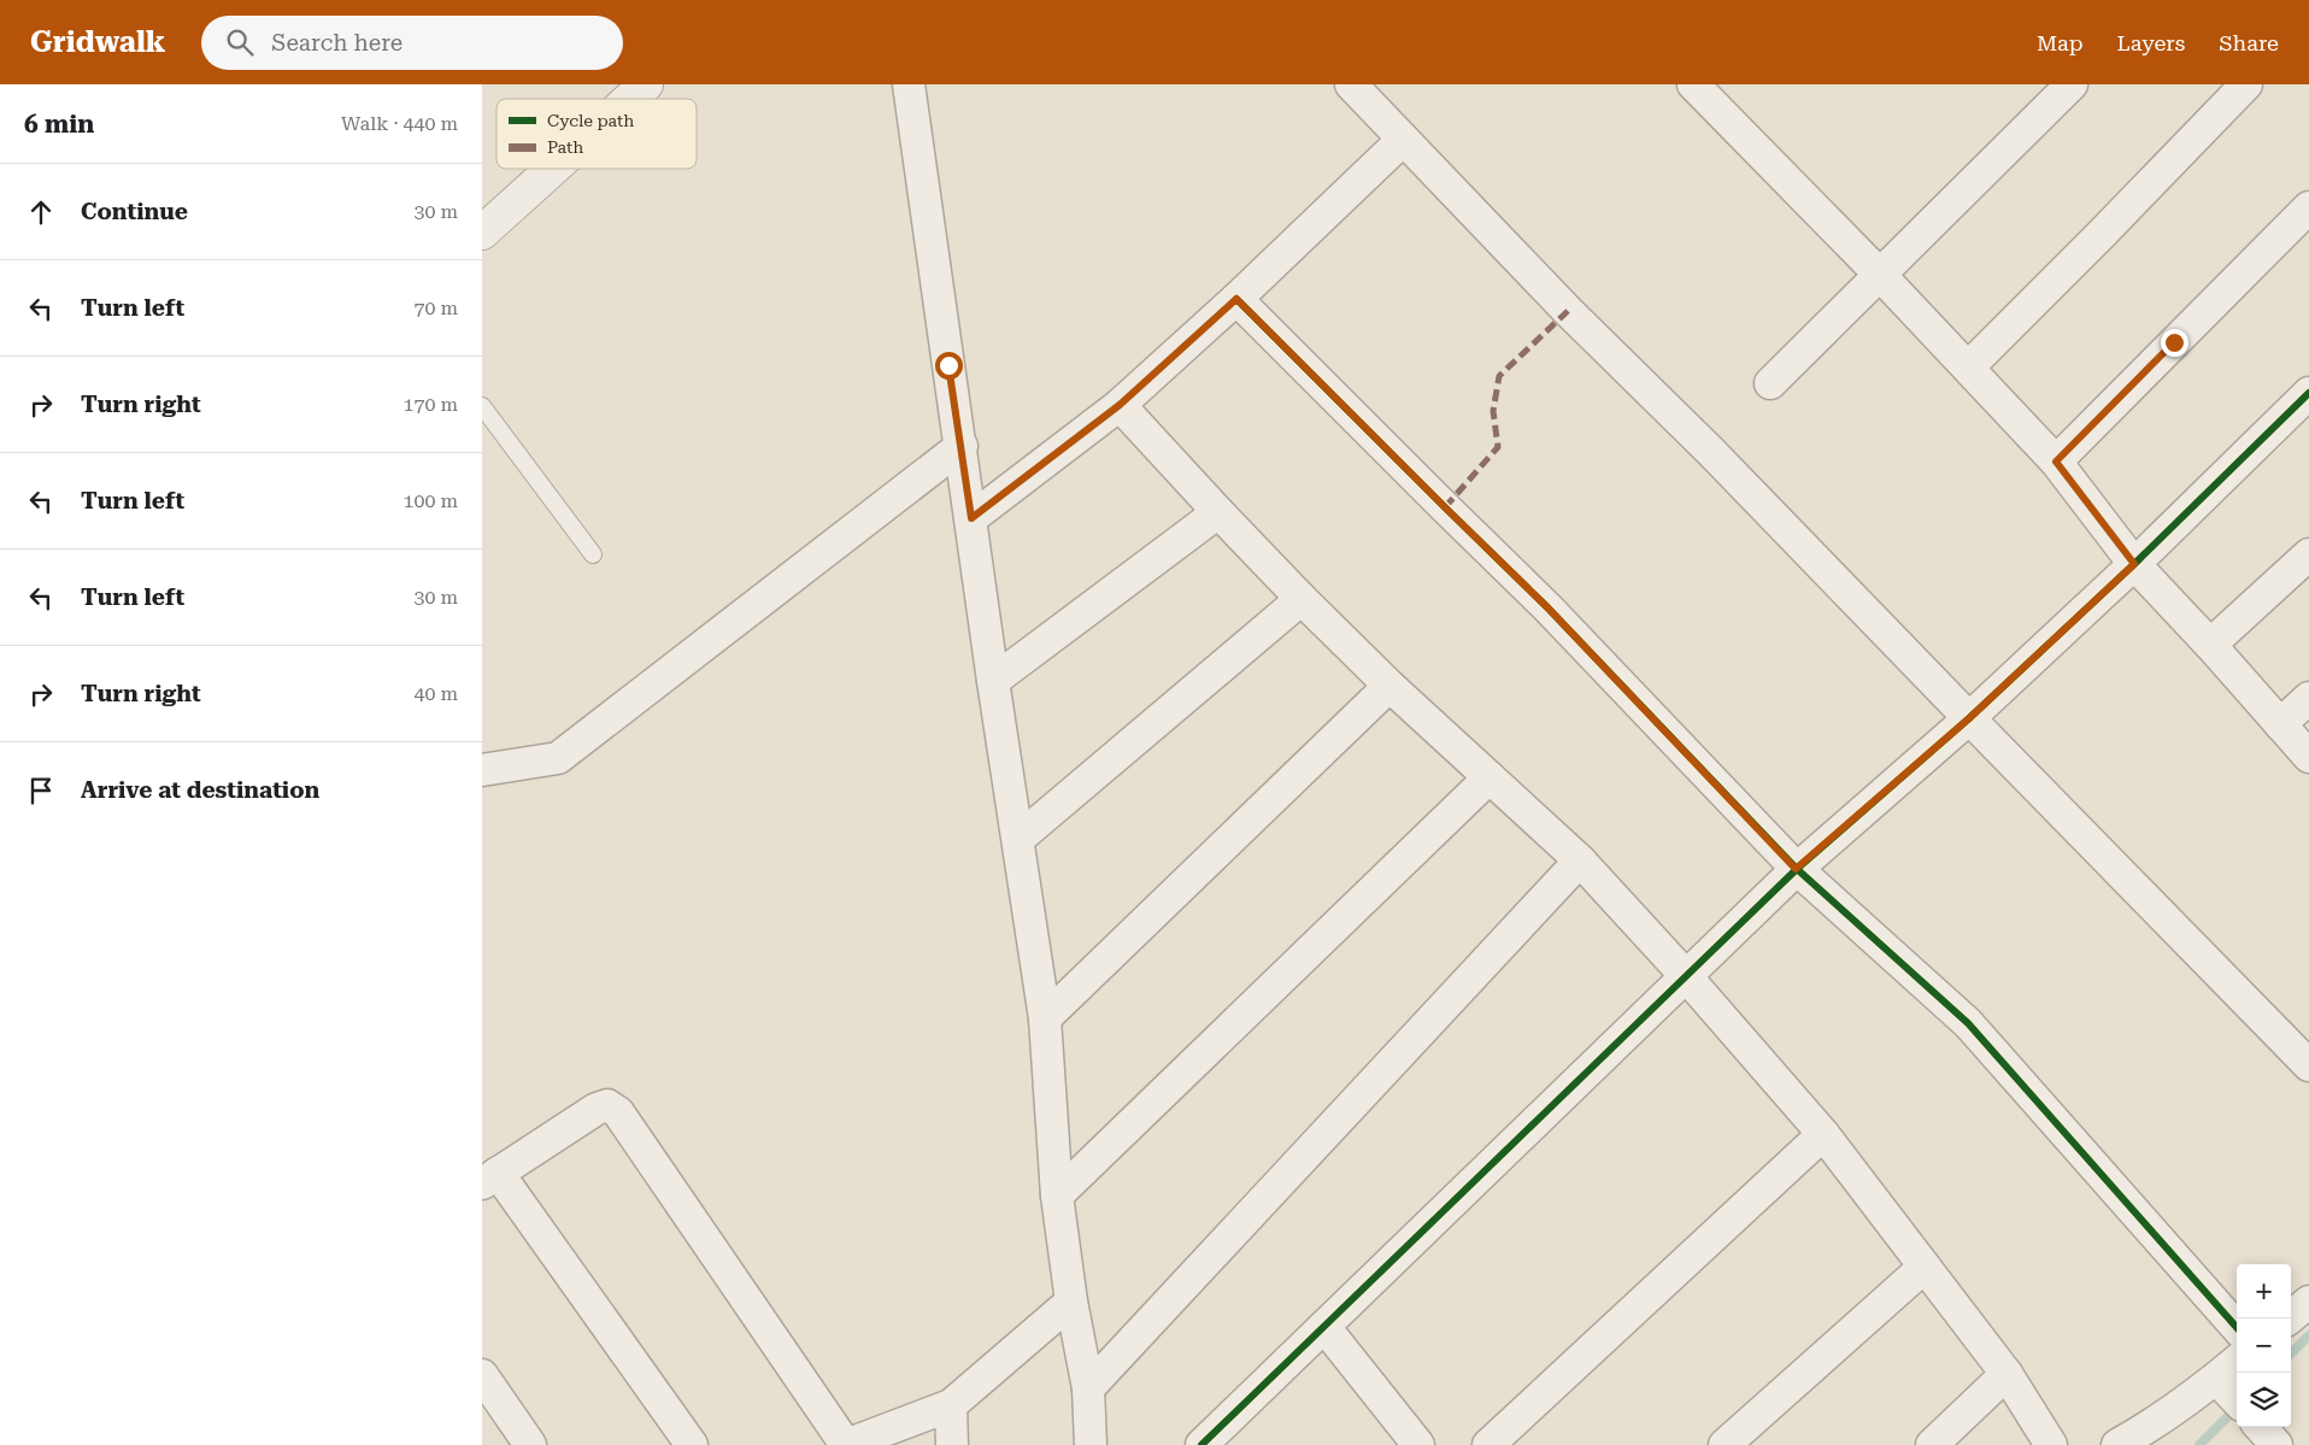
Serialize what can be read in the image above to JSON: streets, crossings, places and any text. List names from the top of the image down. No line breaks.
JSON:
{"legend":["Cycle path","Path"],"page":{"header":"Gridwalk","search":"Search here","nav":["Map","Layers","Share"],"heading":["6 min","Walk · 440 m"],"list":[["Continue","30 m"],["Turn left","70 m"],["Turn right","170 m"],["Turn left","100 m"],["Turn left","30 m"],["Turn right","40 m"],"Arrive at destination"],"map_buttons":["+","−"]}}
